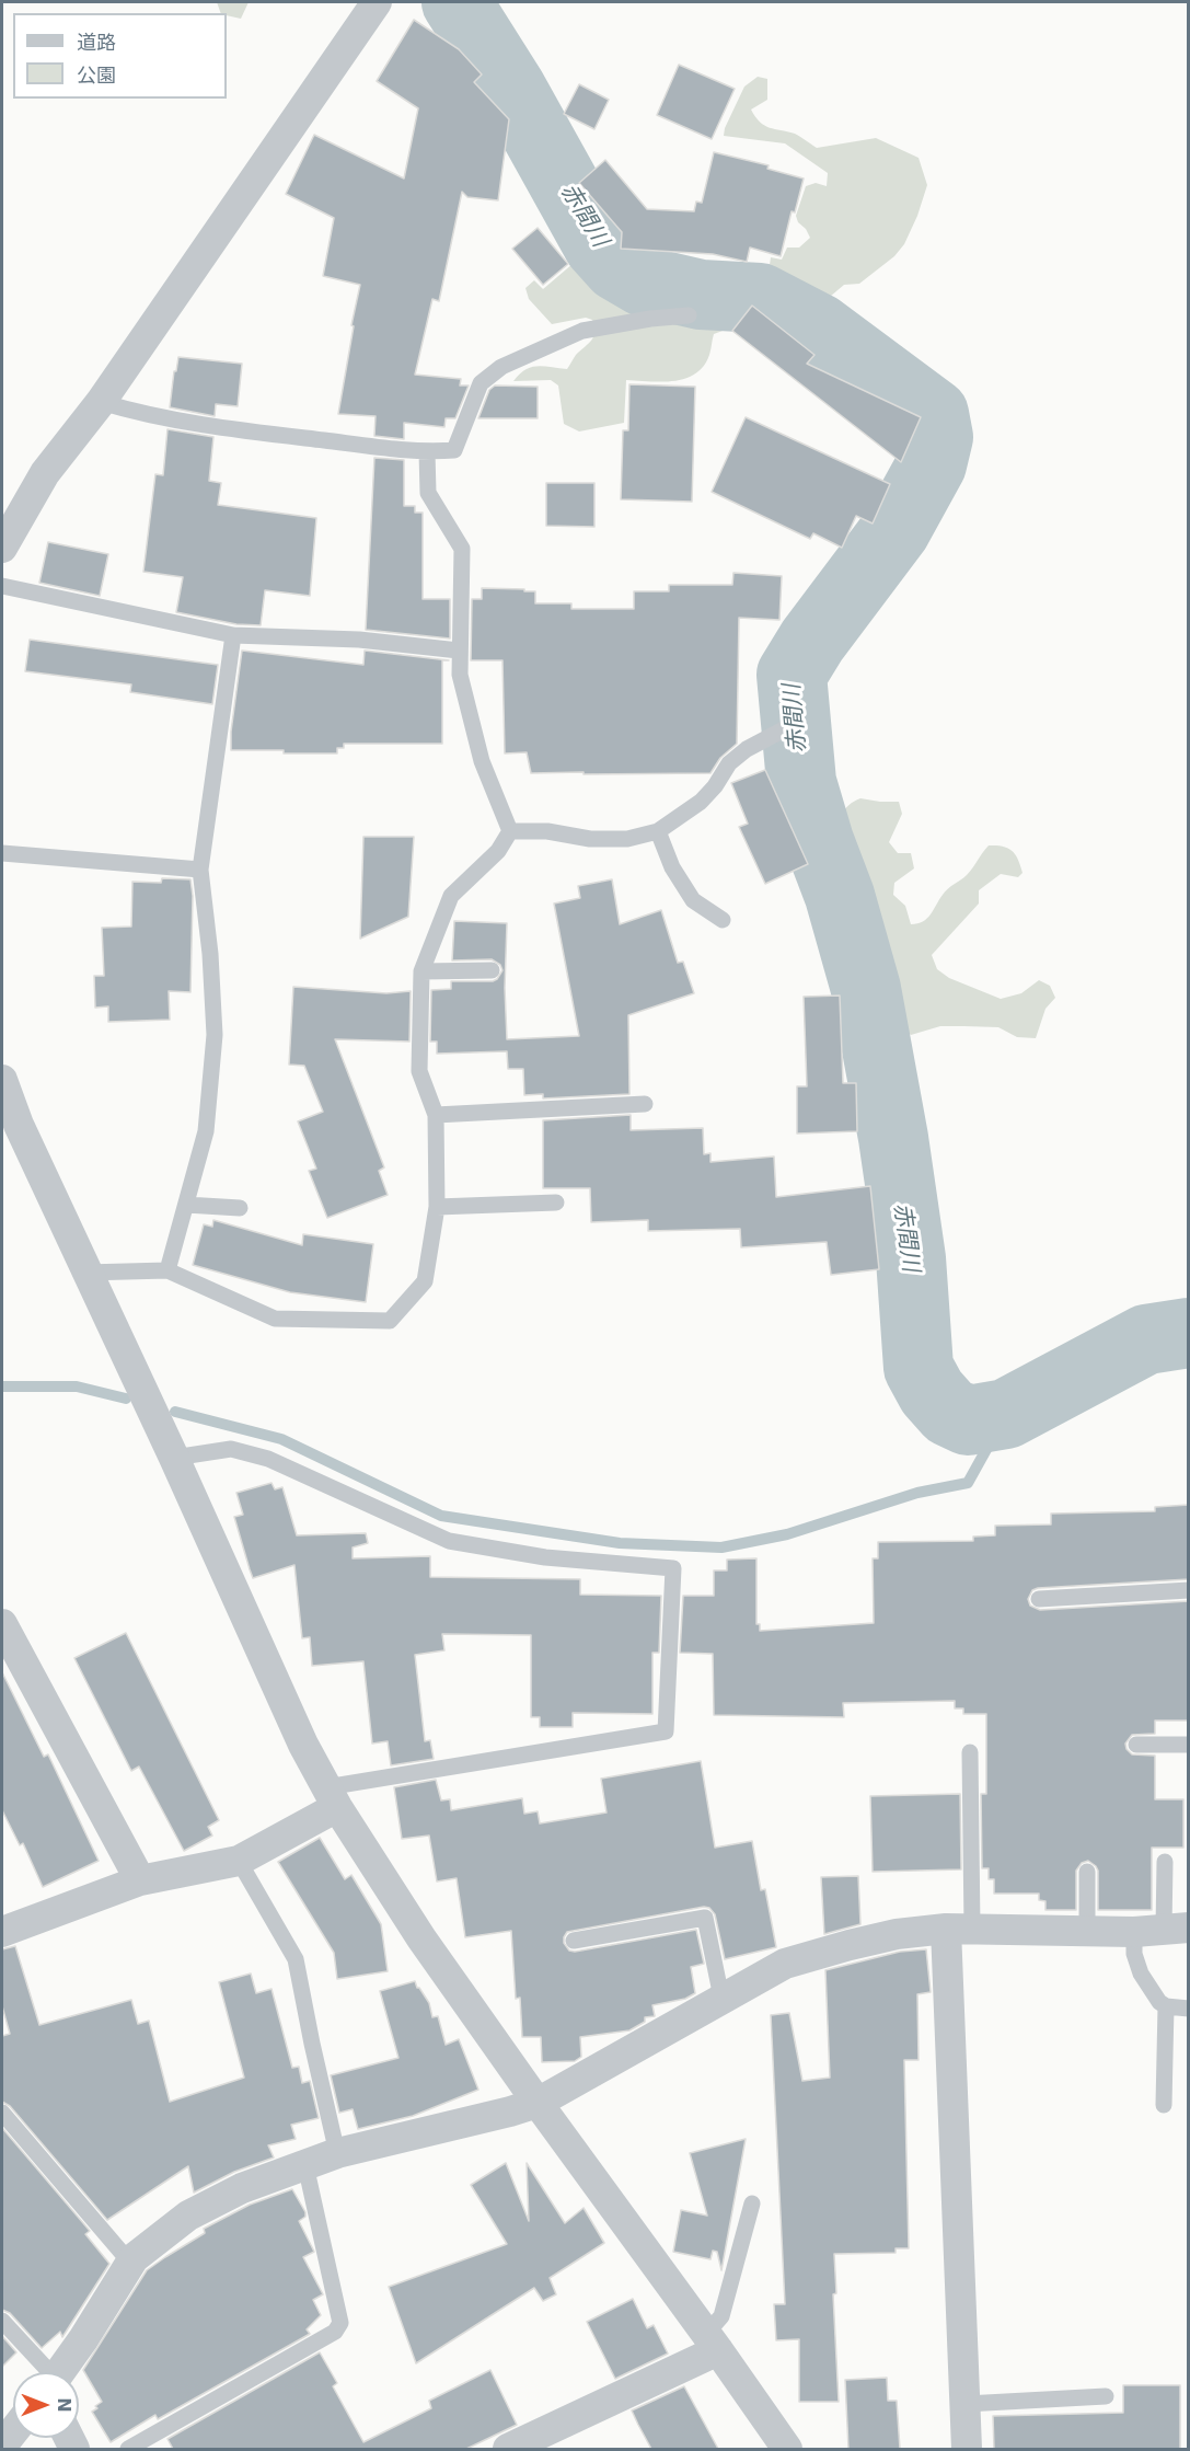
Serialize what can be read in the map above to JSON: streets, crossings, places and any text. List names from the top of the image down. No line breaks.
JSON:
{"water":["赤間川"],"legend":["道路","公園"],"north":"right"}
